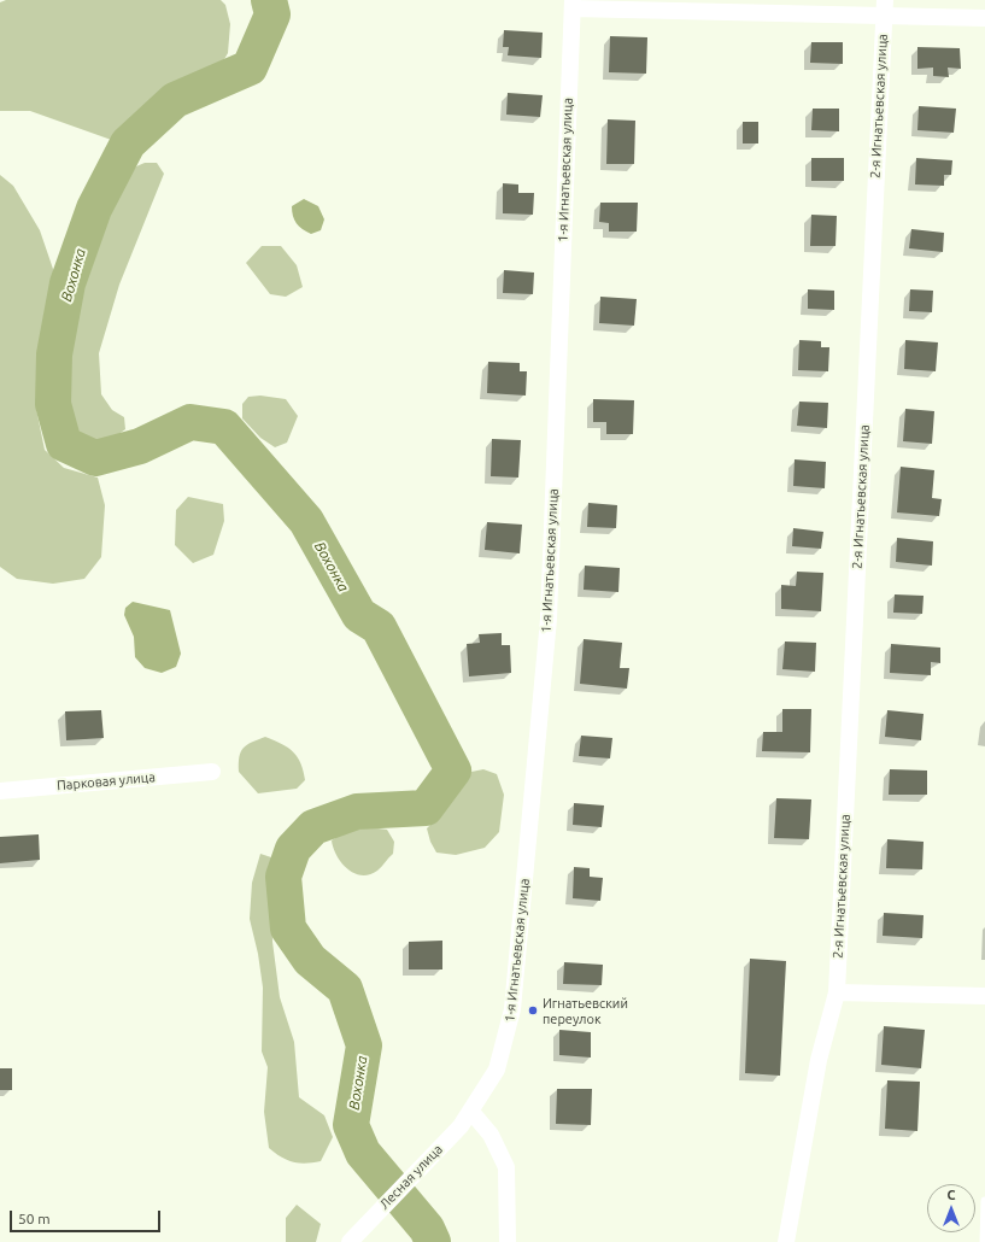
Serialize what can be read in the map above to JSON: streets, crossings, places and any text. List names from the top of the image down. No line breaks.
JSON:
{"streets":{"street":["2-я Игнатьевская улица","1-я Игнатьевская улица","Парковая улица","Лесная улица"]},"crossings":[["1-я Игнатьевская улица","Лесная улица"]],"water":["Вохонка"],"places":["Игнатьевский переулок"],"scale_bar":"50 m","north":"top"}
